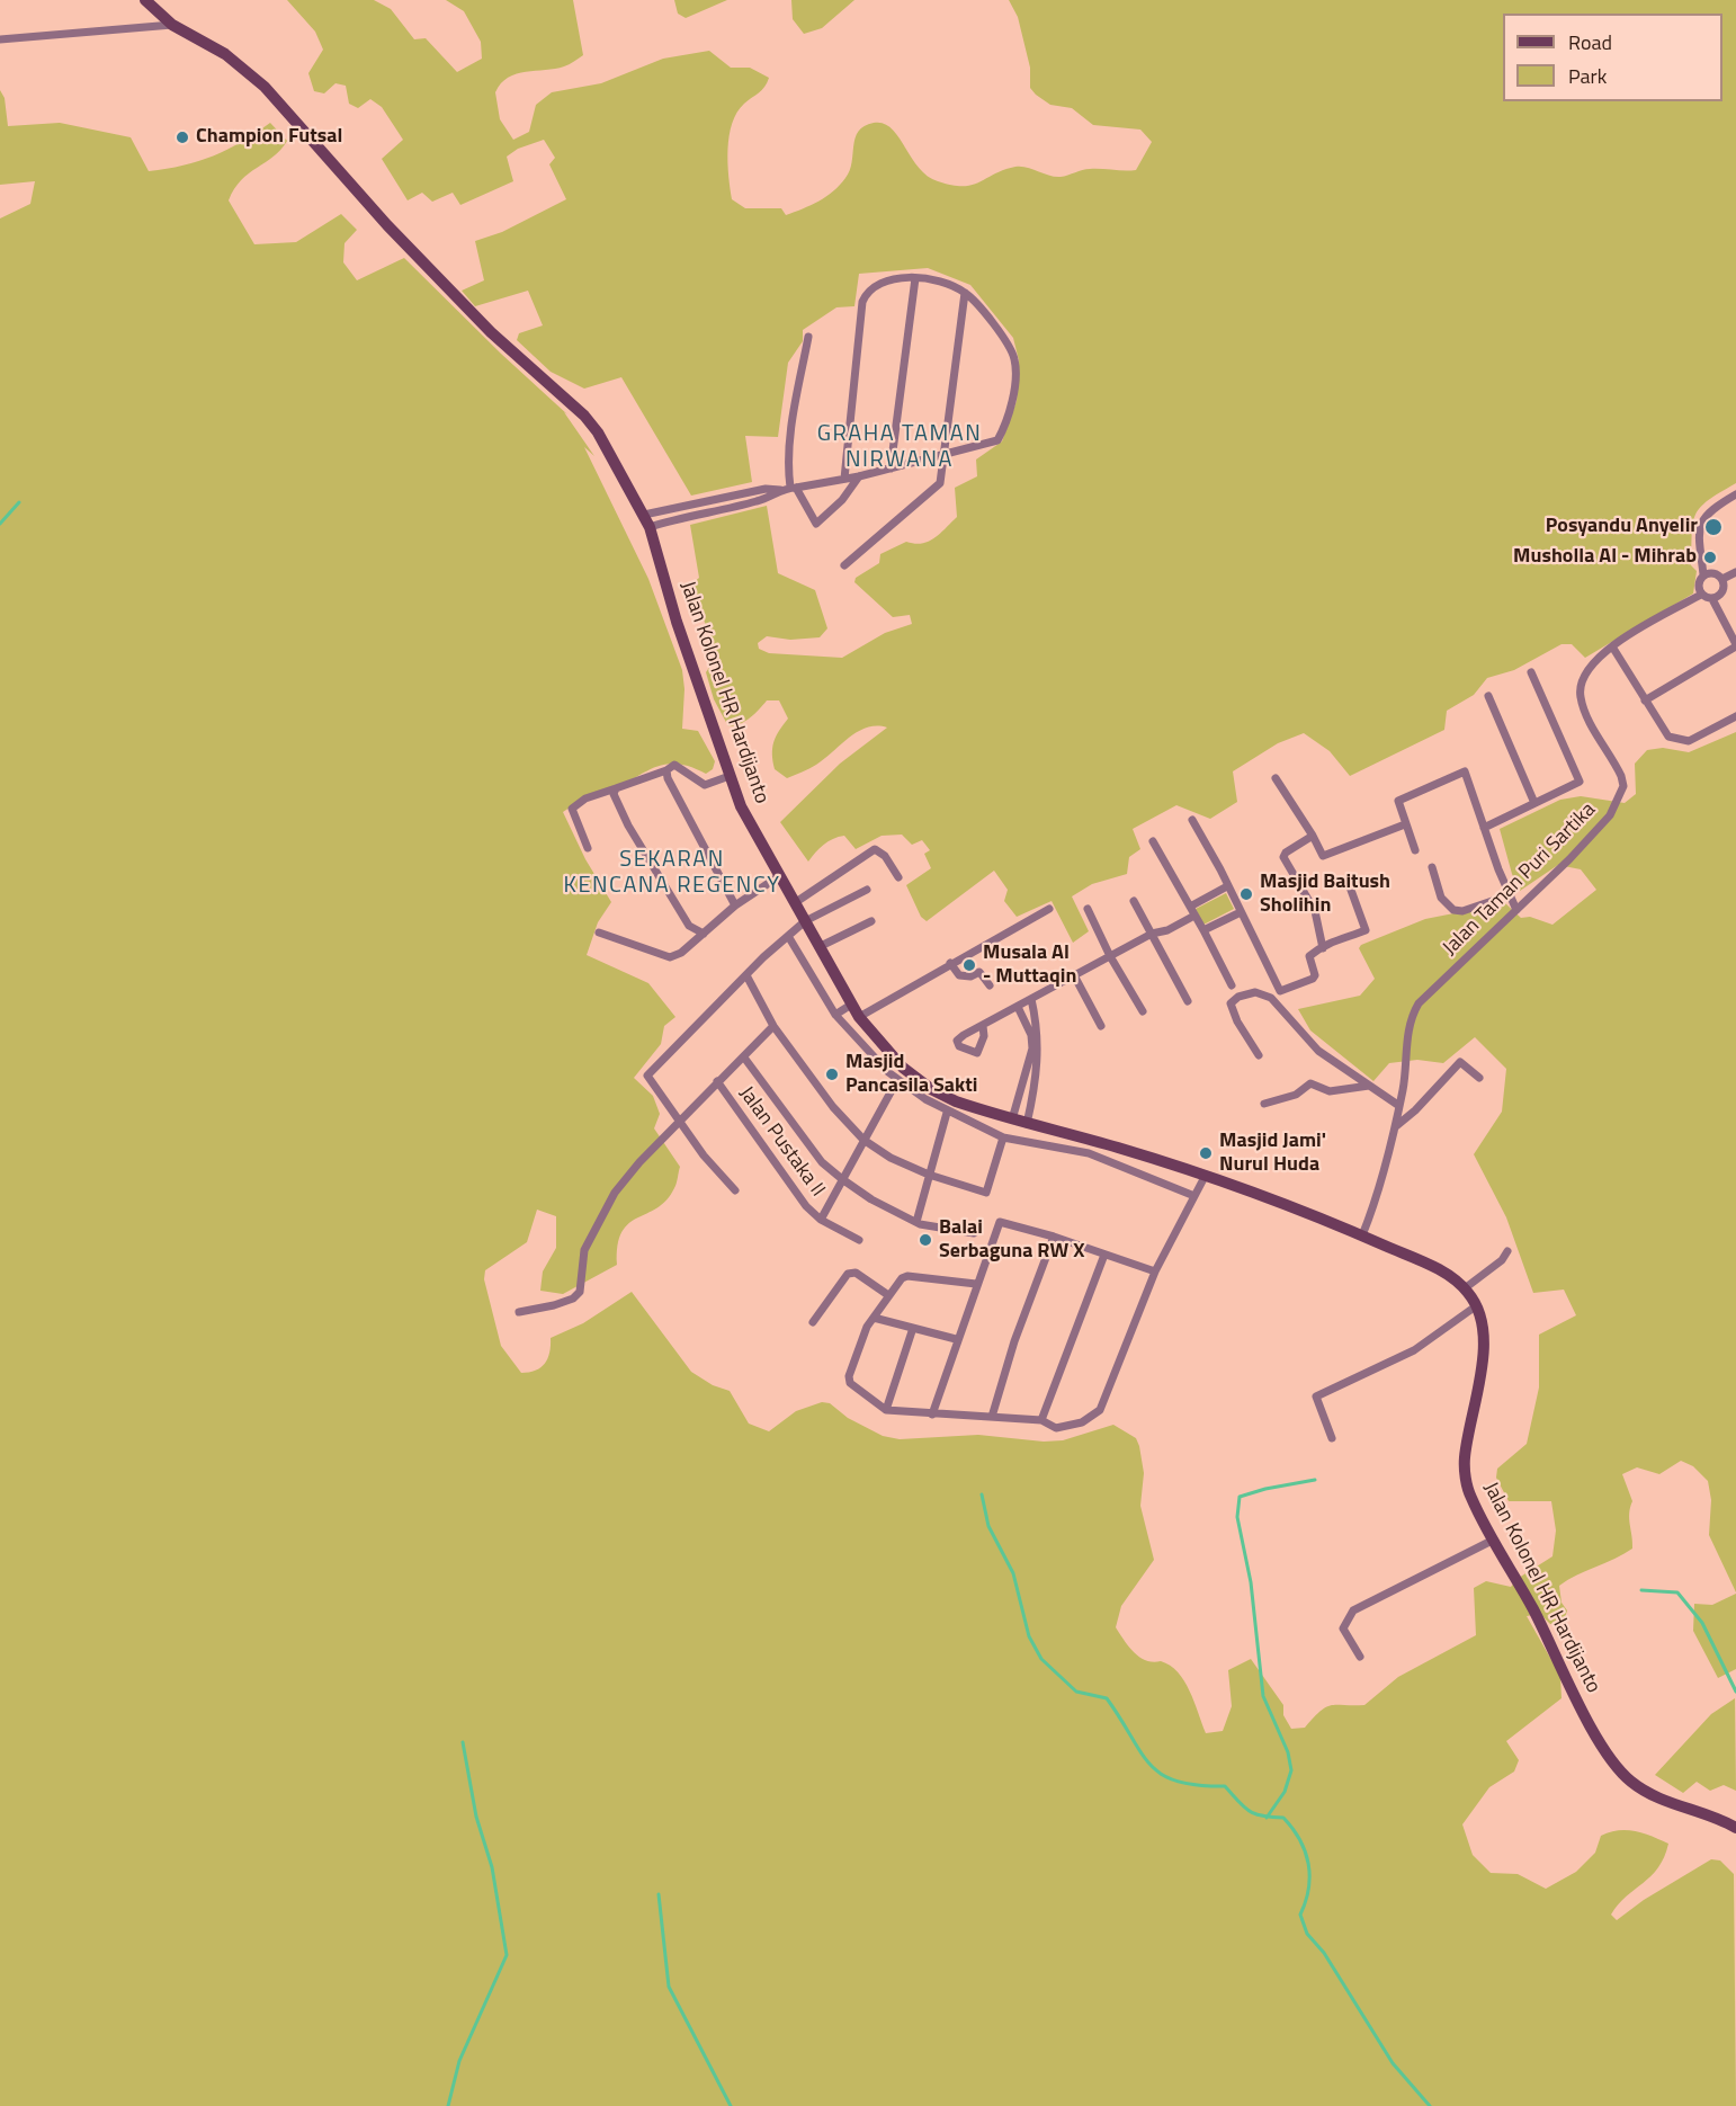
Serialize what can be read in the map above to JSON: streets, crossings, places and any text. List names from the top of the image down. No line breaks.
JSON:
{"streets":{"main road":["Jalan Kolonel HR Hardijanto"],"street":["Jalan Taman Puri Sartika","Jalan Pustaka II"]},"crossings":[["Jalan Kolonel HR Hardijanto","Jalan Taman Puri Sartika"]],"districts":["GRAHA TAMAN NIRWANA","SEKARAN KENCANA REGENCY"],"places":["Champion Futsal","Posyandu Anyelir","Musholla Al - Mihrab","Masjid Baitush Sholihin","Musala Al - Muttaqin","Masjid Pancasila Sakti","Masjid Jami' Nurul Huda","Balai Serbaguna RW X"],"legend":["Road","Park"]}
